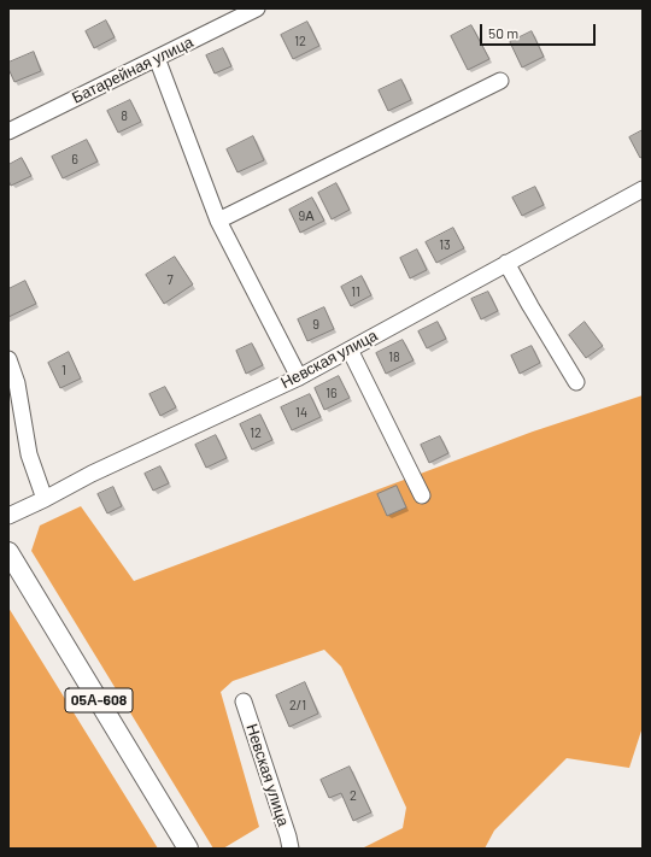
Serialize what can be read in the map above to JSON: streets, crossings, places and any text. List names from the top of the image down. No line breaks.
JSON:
{"streets":{"main road":["05А-608"],"street":["Батарейная улица","Невская улица"]},"house_numbers":["12","8","6","9А","13","7","11","9","18","1","16","14","12","2/1","2"],"scale_bar":"50 m"}
